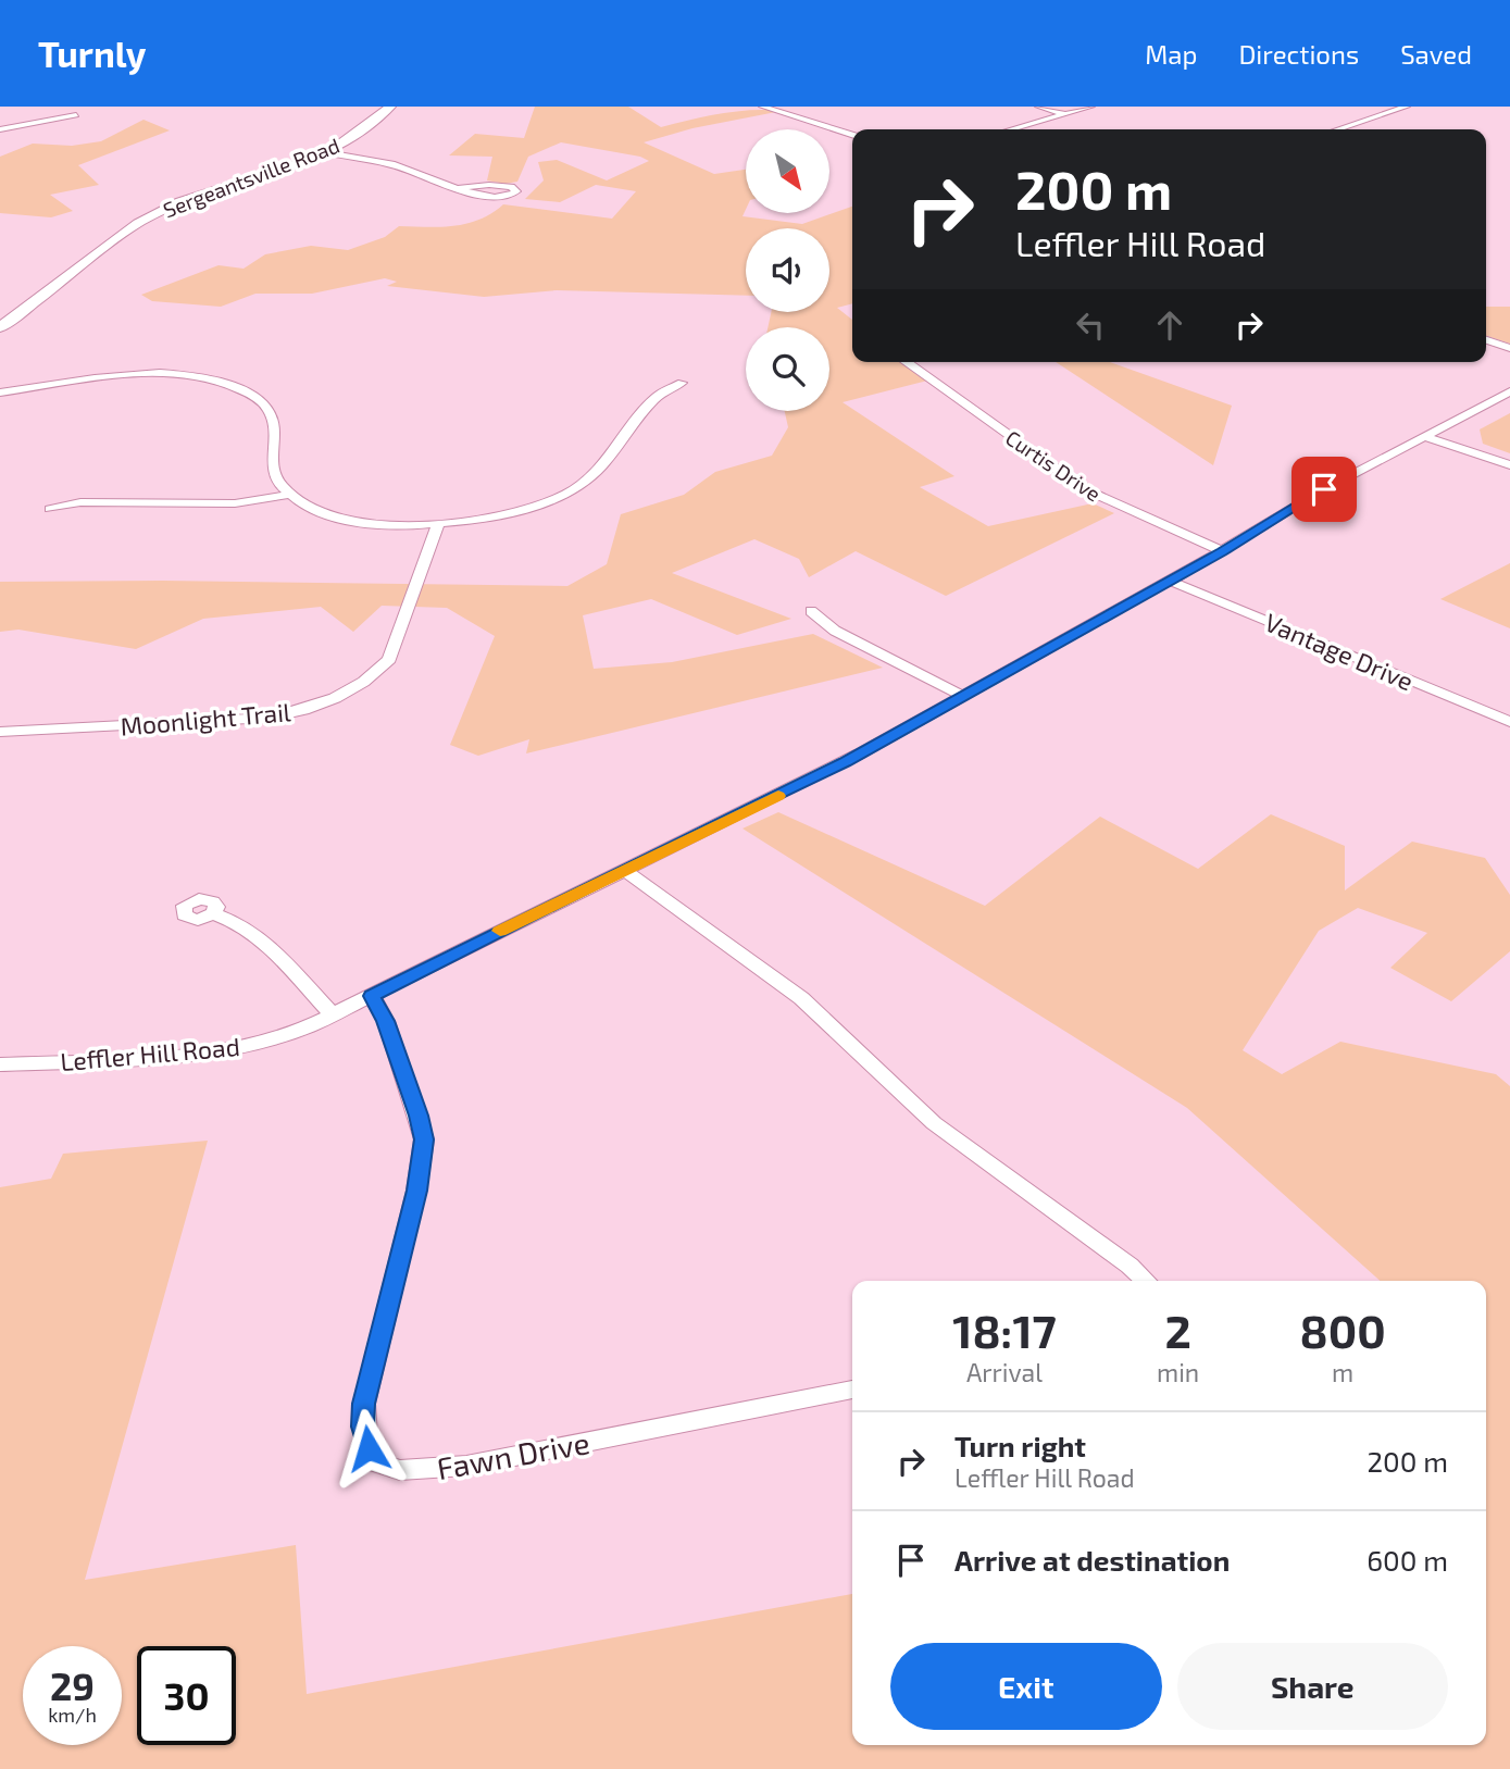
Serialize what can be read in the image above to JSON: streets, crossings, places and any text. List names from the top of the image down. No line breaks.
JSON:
{"streets":{"main road":["Sergeantsville Road"],"street":["Curtis Drive","Vantage Drive","Moonlight Trail","Leffler Hill Road","Fawn Drive"]},"crossings":[["Curtis Drive","Leffler Hill Road"],["Vantage Drive","Leffler Hill Road"],["Leffler Hill Road","Fawn Drive"]],"north":"bottom right","page":{"header":"Turnly","nav":["Map","Directions","Saved"],"turn":["200 m","Leffler Hill Road"],"eta":["18:17","Arrival","2","min","800","m"],"list":[{"name":"Turn right","note":"Leffler Hill Road","value":"200 m"},{"name":"Arrive at destination","value":"600 m"}],"buttons":["Exit","Share"],"speed":"29 km/h","limit":"30"}}
